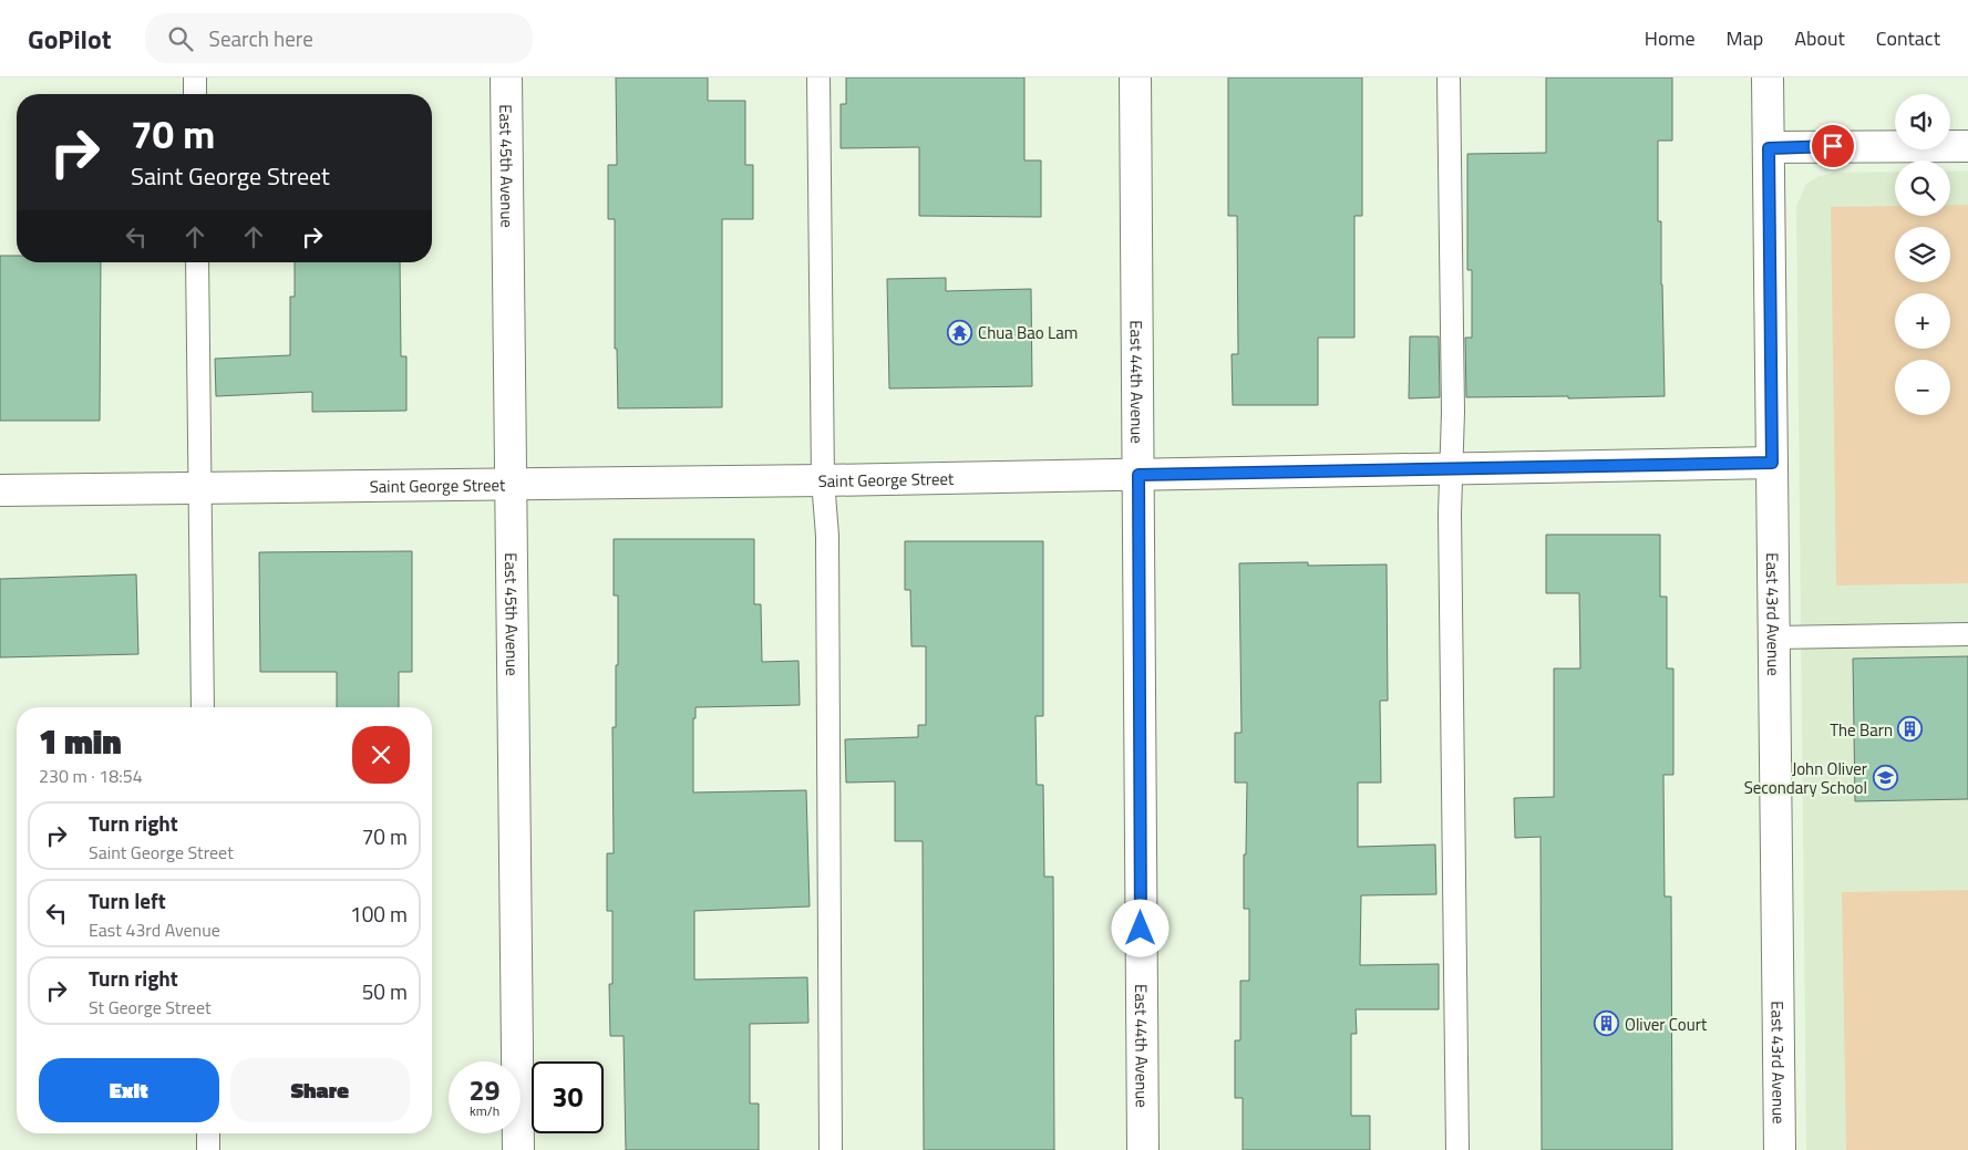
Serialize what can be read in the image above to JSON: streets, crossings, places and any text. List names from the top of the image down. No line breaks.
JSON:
{"streets":{"street":["East 45th Avenue","East 44th Avenue","Saint George Street","East 43rd Avenue"]},"crossings":[["East 45th Avenue","Saint George Street"],["East 44th Avenue","Saint George Street"],["Saint George Street","East 43rd Avenue"]],"places":{"temple":["Chua Bao Lam"],"building":["The Barn","Oliver Court"],"school or university":["John Oliver Secondary School"]},"page":{"header":"GoPilot","search":"Search here","nav":["Home","Map","About","Contact"],"map_buttons":["+","−"],"turn":["70 m","Saint George Street"],"heading":["1 min","230 m · 18:54"],"list":[{"name":"Turn right","note":"Saint George Street","value":"70 m"},{"name":"Turn left","note":"East 43rd Avenue","value":"100 m"},{"name":"Turn right","note":"St George Street","value":"50 m"}],"buttons":["Exit","Share"],"speed":"29 km/h","limit":"30"}}
